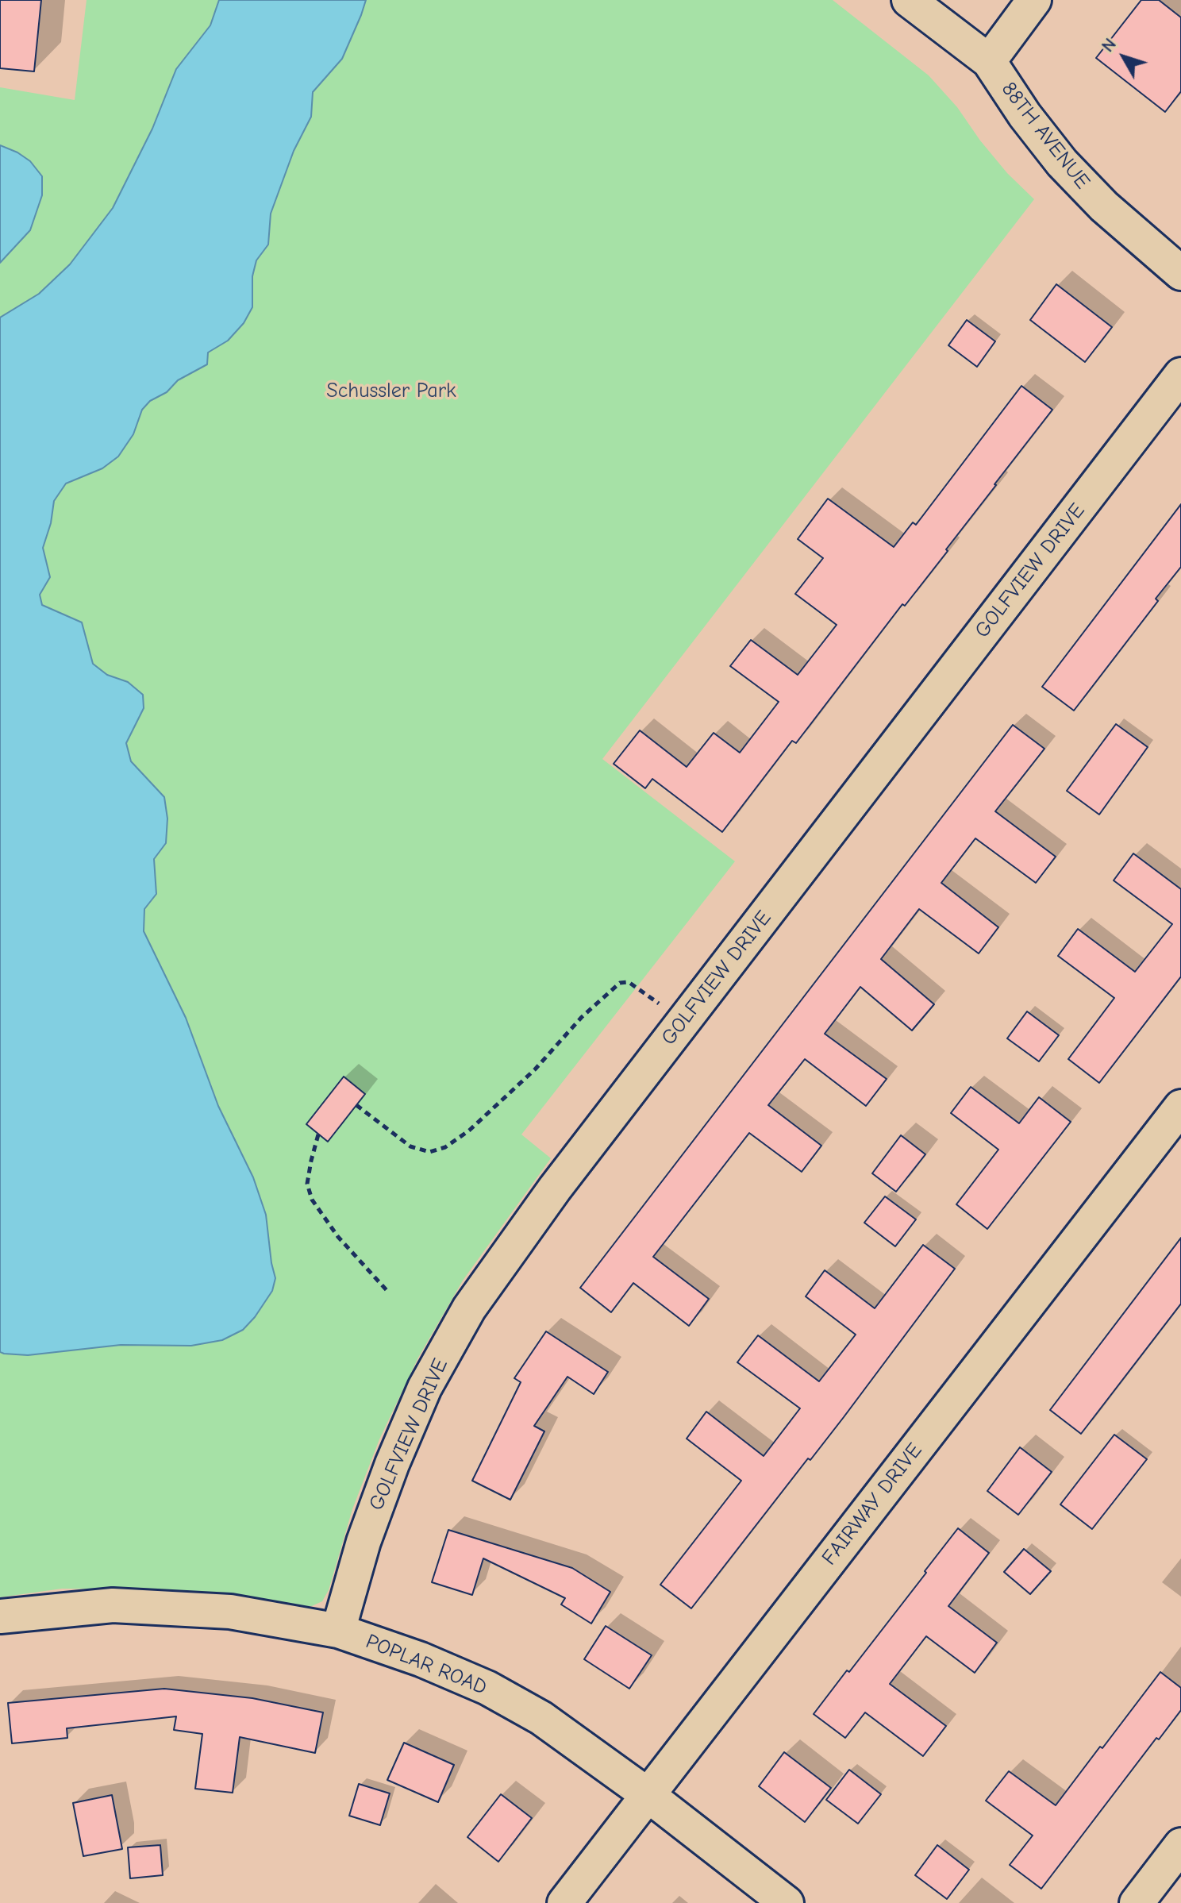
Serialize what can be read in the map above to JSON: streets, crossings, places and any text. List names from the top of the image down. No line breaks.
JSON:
{"streets":{"street":["88TH AVENUE","GOLFVIEW DRIVE","FAIRWAY DRIVE","POPLAR ROAD"]},"crossings":[["GOLFVIEW DRIVE","POPLAR ROAD"],["FAIRWAY DRIVE","POPLAR ROAD"]],"parks":["Schussler Park"],"north":"top left"}
